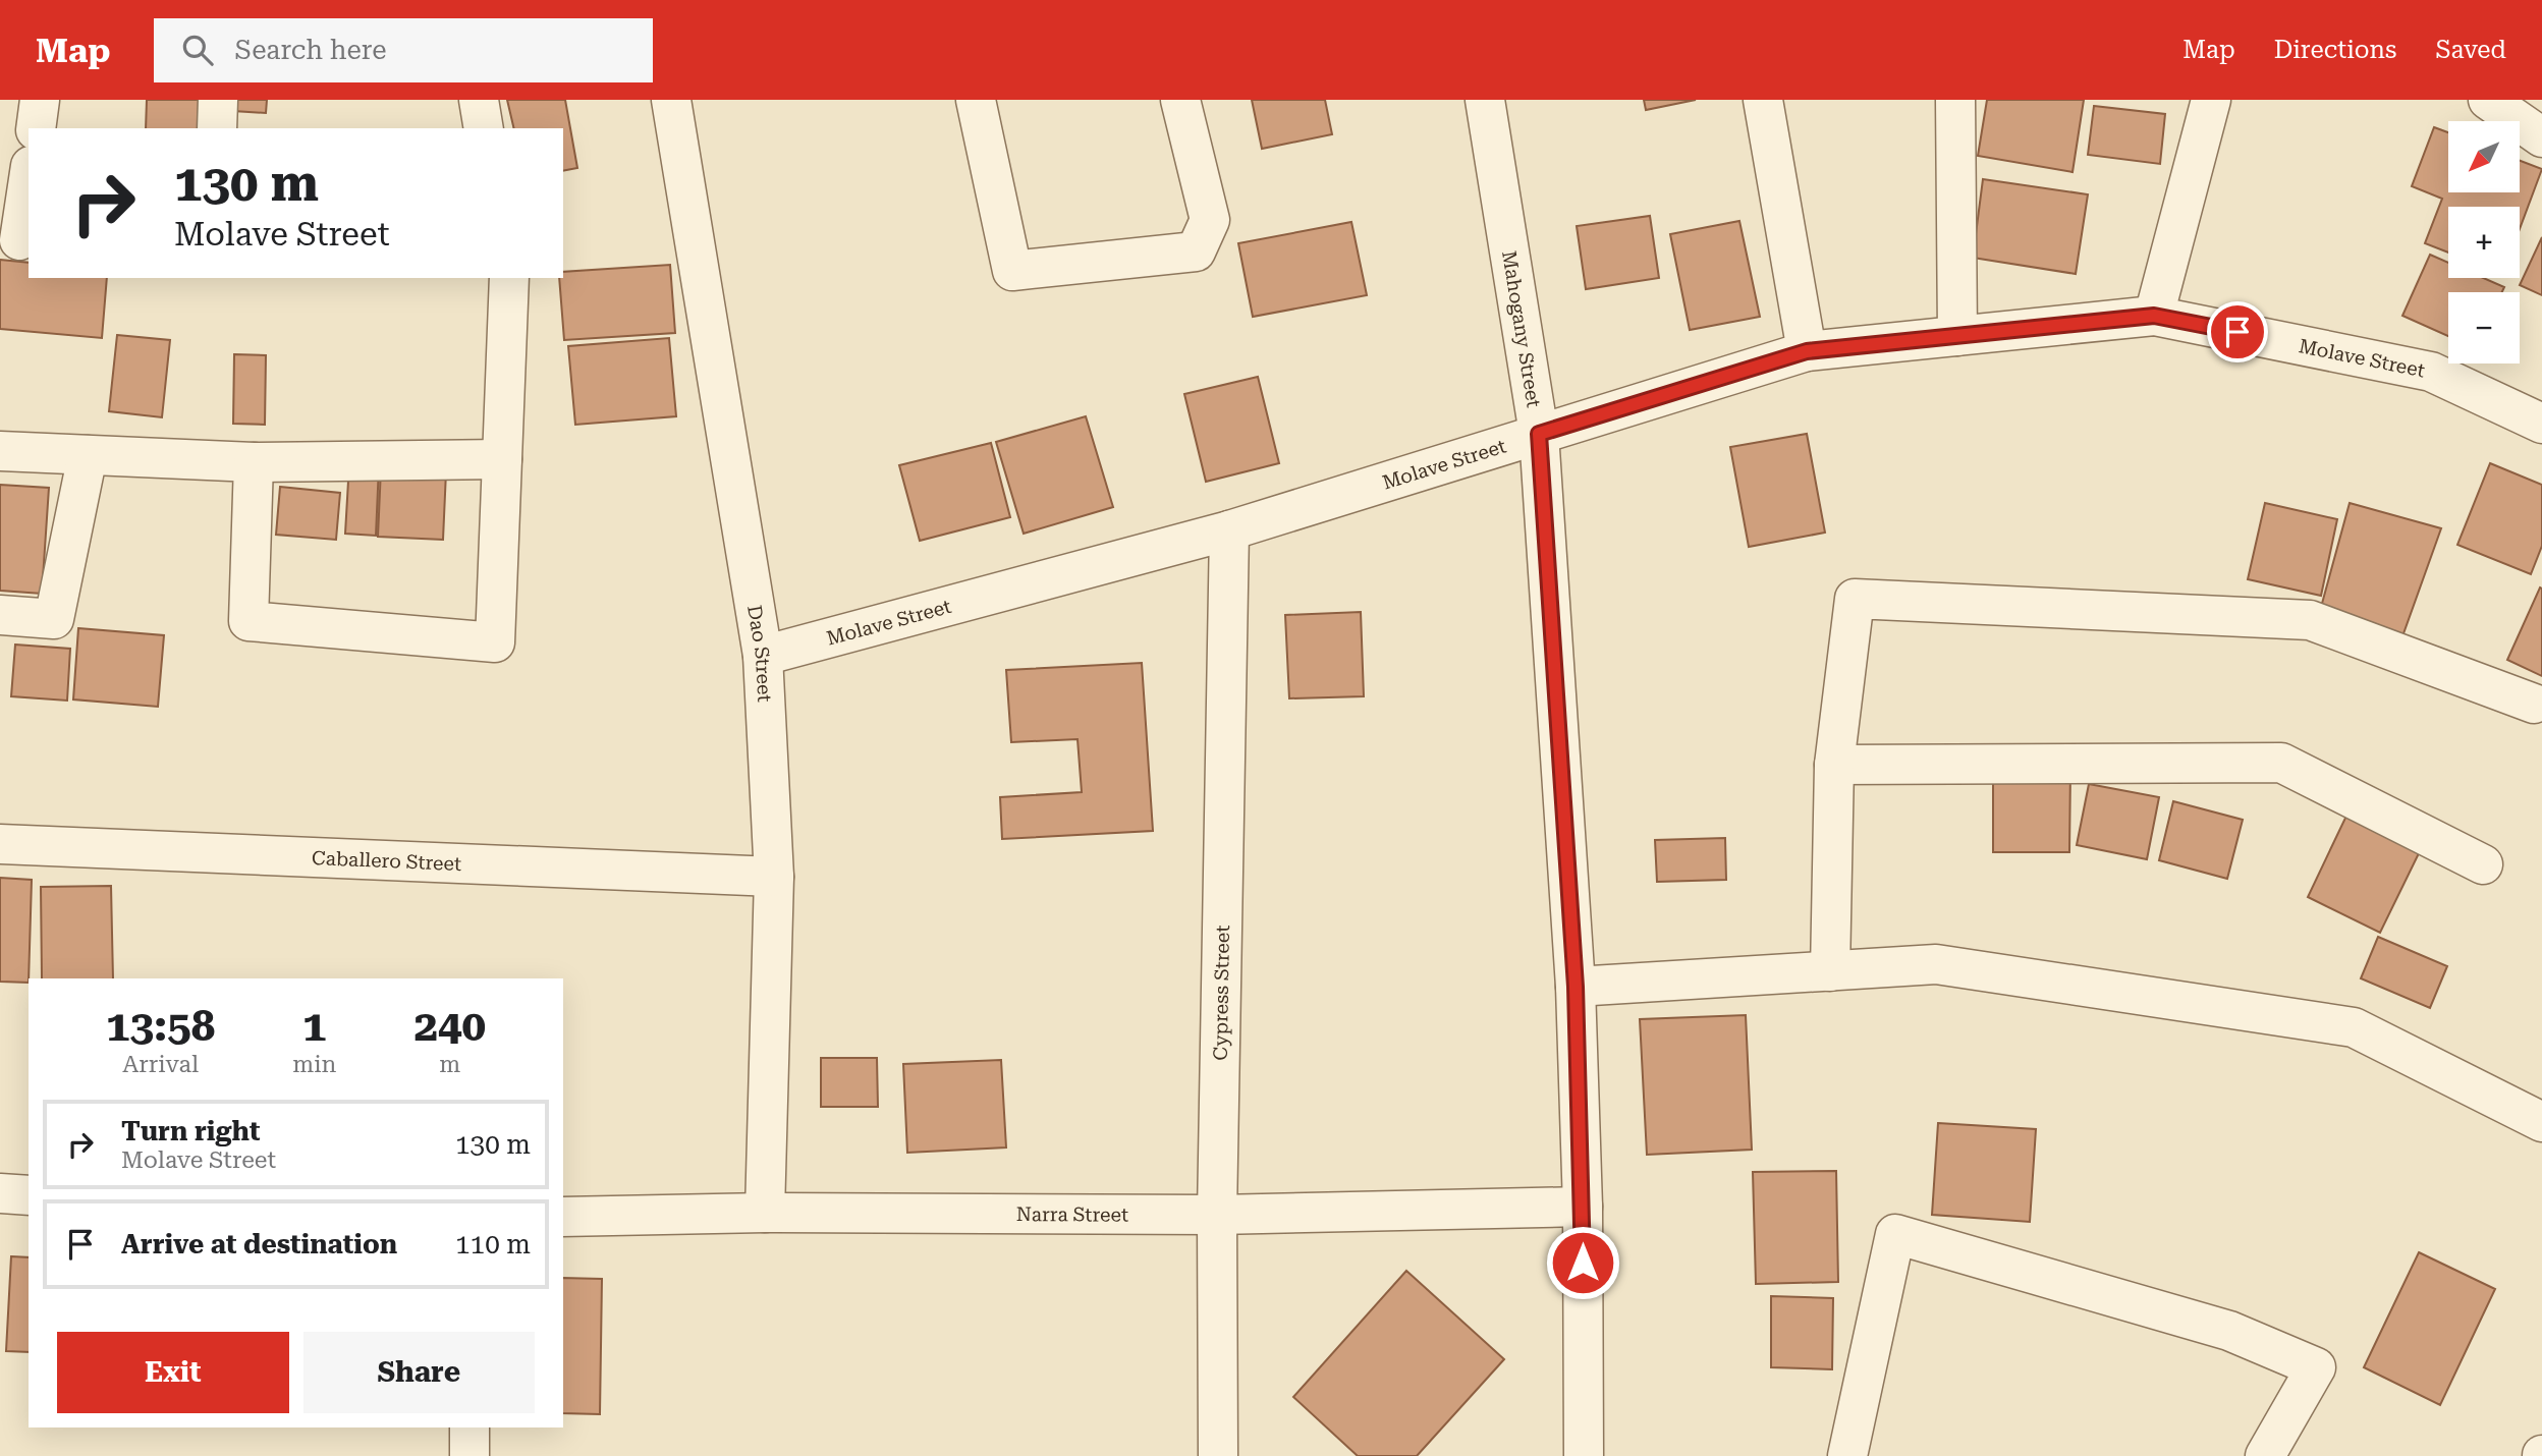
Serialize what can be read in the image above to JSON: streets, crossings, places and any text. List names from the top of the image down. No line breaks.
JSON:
{"streets":{"street":["Mahogany Street","Molave Street","Dao Street","Caballero Street","Cypress Street","Narra Street"]},"crossings":[["Mahogany Street","Molave Street"],["Mahogany Street","Narra Street"],["Molave Street","Dao Street"],["Molave Street","Cypress Street"],["Dao Street","Caballero Street"],["Dao Street","Narra Street"],["Cypress Street","Narra Street"]],"north":"bottom left","page":{"header":"Map","search":"Search here","nav":["Map","Directions","Saved"],"map_buttons":["+","−"],"turn":["130 m","Molave Street"],"eta":["13:58","Arrival","1","min","240","m"],"list":[{"name":"Turn right","note":"Molave Street","value":"130 m"},{"name":"Arrive at destination","value":"110 m"}],"buttons":["Exit","Share"]}}
